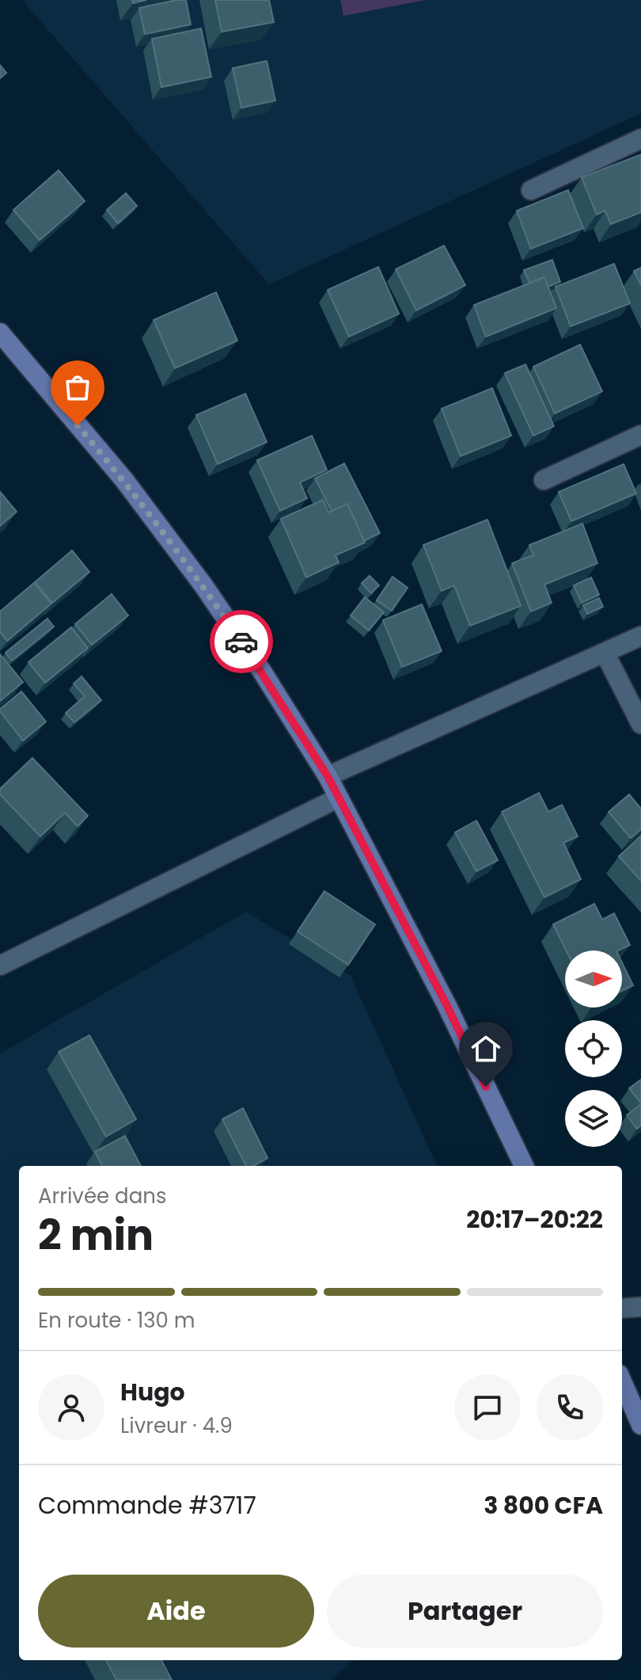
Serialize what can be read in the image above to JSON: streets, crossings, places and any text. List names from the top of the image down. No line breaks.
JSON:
{"north":"right","page":{"heading":["2 min","Arrivée dans","20:17–20:22"],"panel":["Hugo","Livreur · 4.9","Commande #3717","3 800 CFA"],"bar":"En route · 130 m","buttons":["Aide","Partager"]}}
